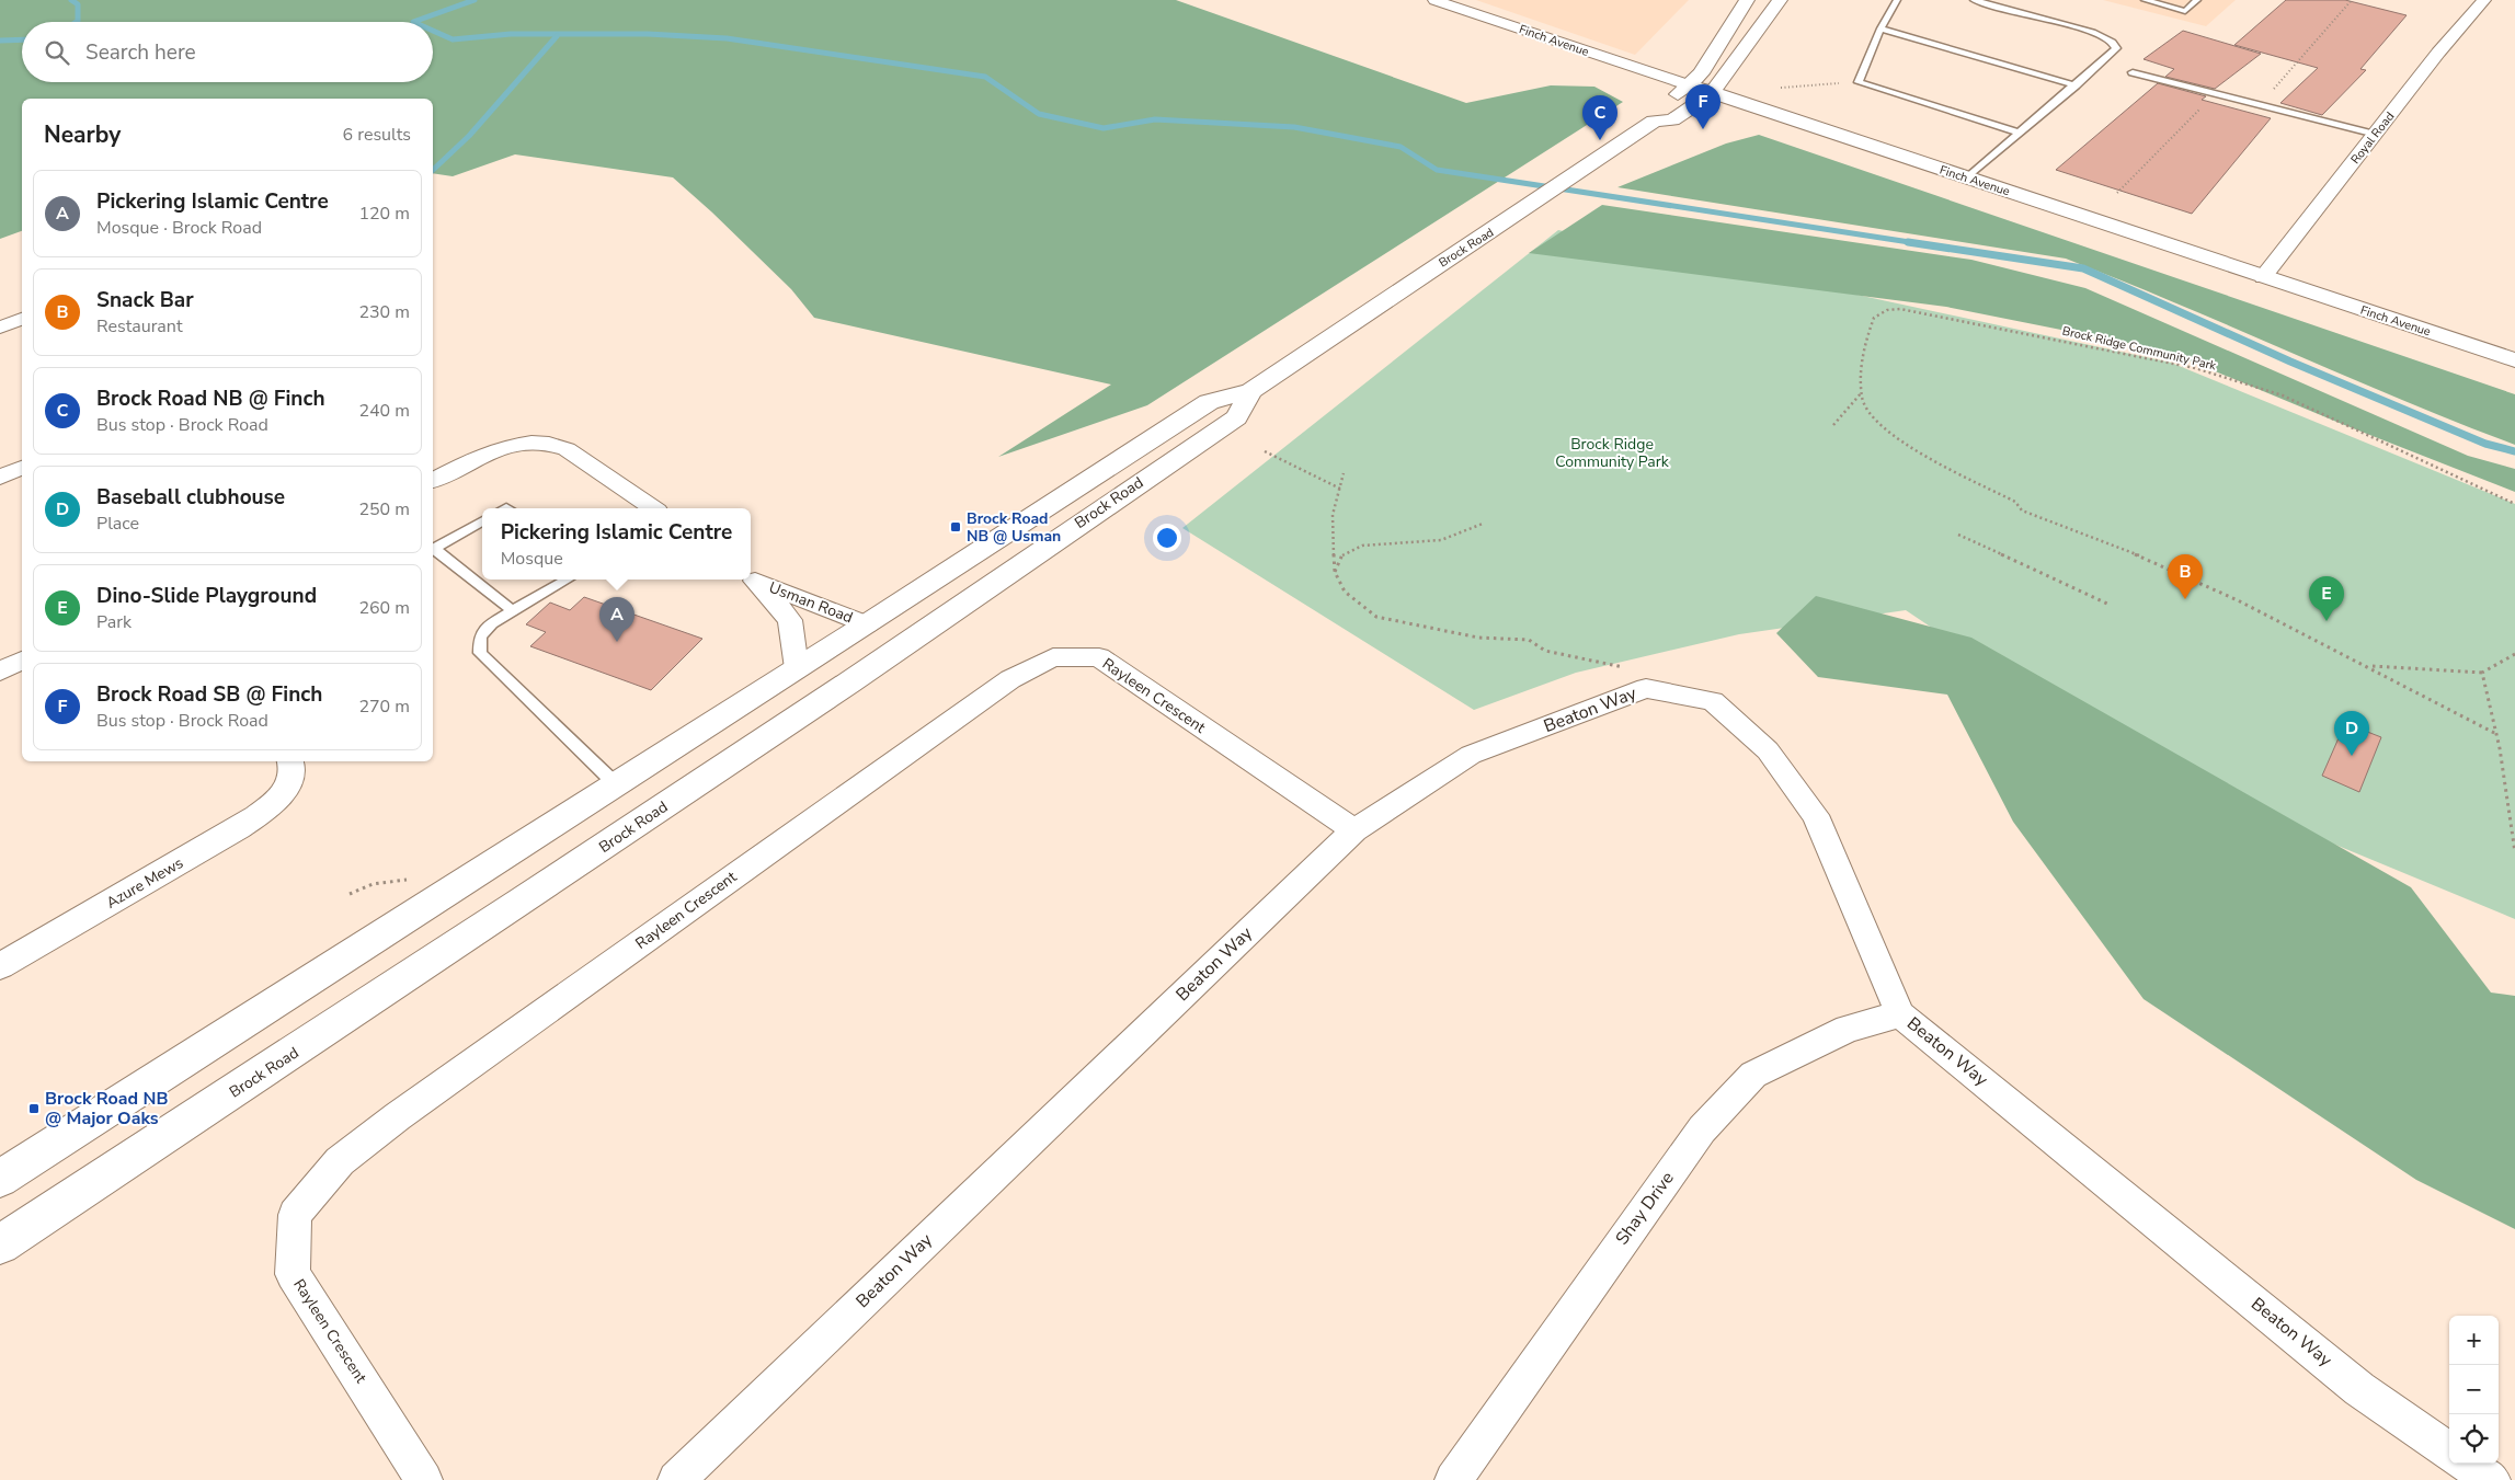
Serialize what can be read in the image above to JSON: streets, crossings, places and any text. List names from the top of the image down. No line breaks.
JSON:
{"streets":{"main road":["Finch Avenue","Brock Road"],"street":["Royal Road","Usman Road","Rayleen Crescent","Beaton Way","Azure Mews","Shay Drive"],"path":["Brock Ridge Community Park"]},"crossings":[["Finch Avenue","Royal Road"],["Finch Avenue","Brock Road"],["Brock Road","Usman Road"],["Rayleen Crescent","Beaton Way"],["Beaton Way","Shay Drive"]],"parks":["Brock Ridge Community Park"],"places":{"transit":["Brock Road NB @ Usman","Brock Road NB @ Major Oaks"]},"page":{"search":"Search here","pins":["F","C","B","E","A","D"],"heading":["Nearby","6 results"],"list":[{"mark":"A","name":"Pickering Islamic Centre","note":"Mosque · Brock Road","value":"120 m"},{"mark":"B","name":"Snack Bar","note":"Restaurant","value":"230 m"},{"mark":"C","name":"Brock Road NB @ Finch","note":"Bus stop · Brock Road","value":"240 m"},{"mark":"D","name":"Baseball clubhouse","note":"Place","value":"250 m"},{"mark":"E","name":"Dino-Slide Playground","note":"Park","value":"260 m"},{"mark":"F","name":"Brock Road SB @ Finch","note":"Bus stop · Brock Road","value":"270 m"}],"popup":["Pickering Islamic Centre","Mosque"],"map_buttons":["+","−"]}}
